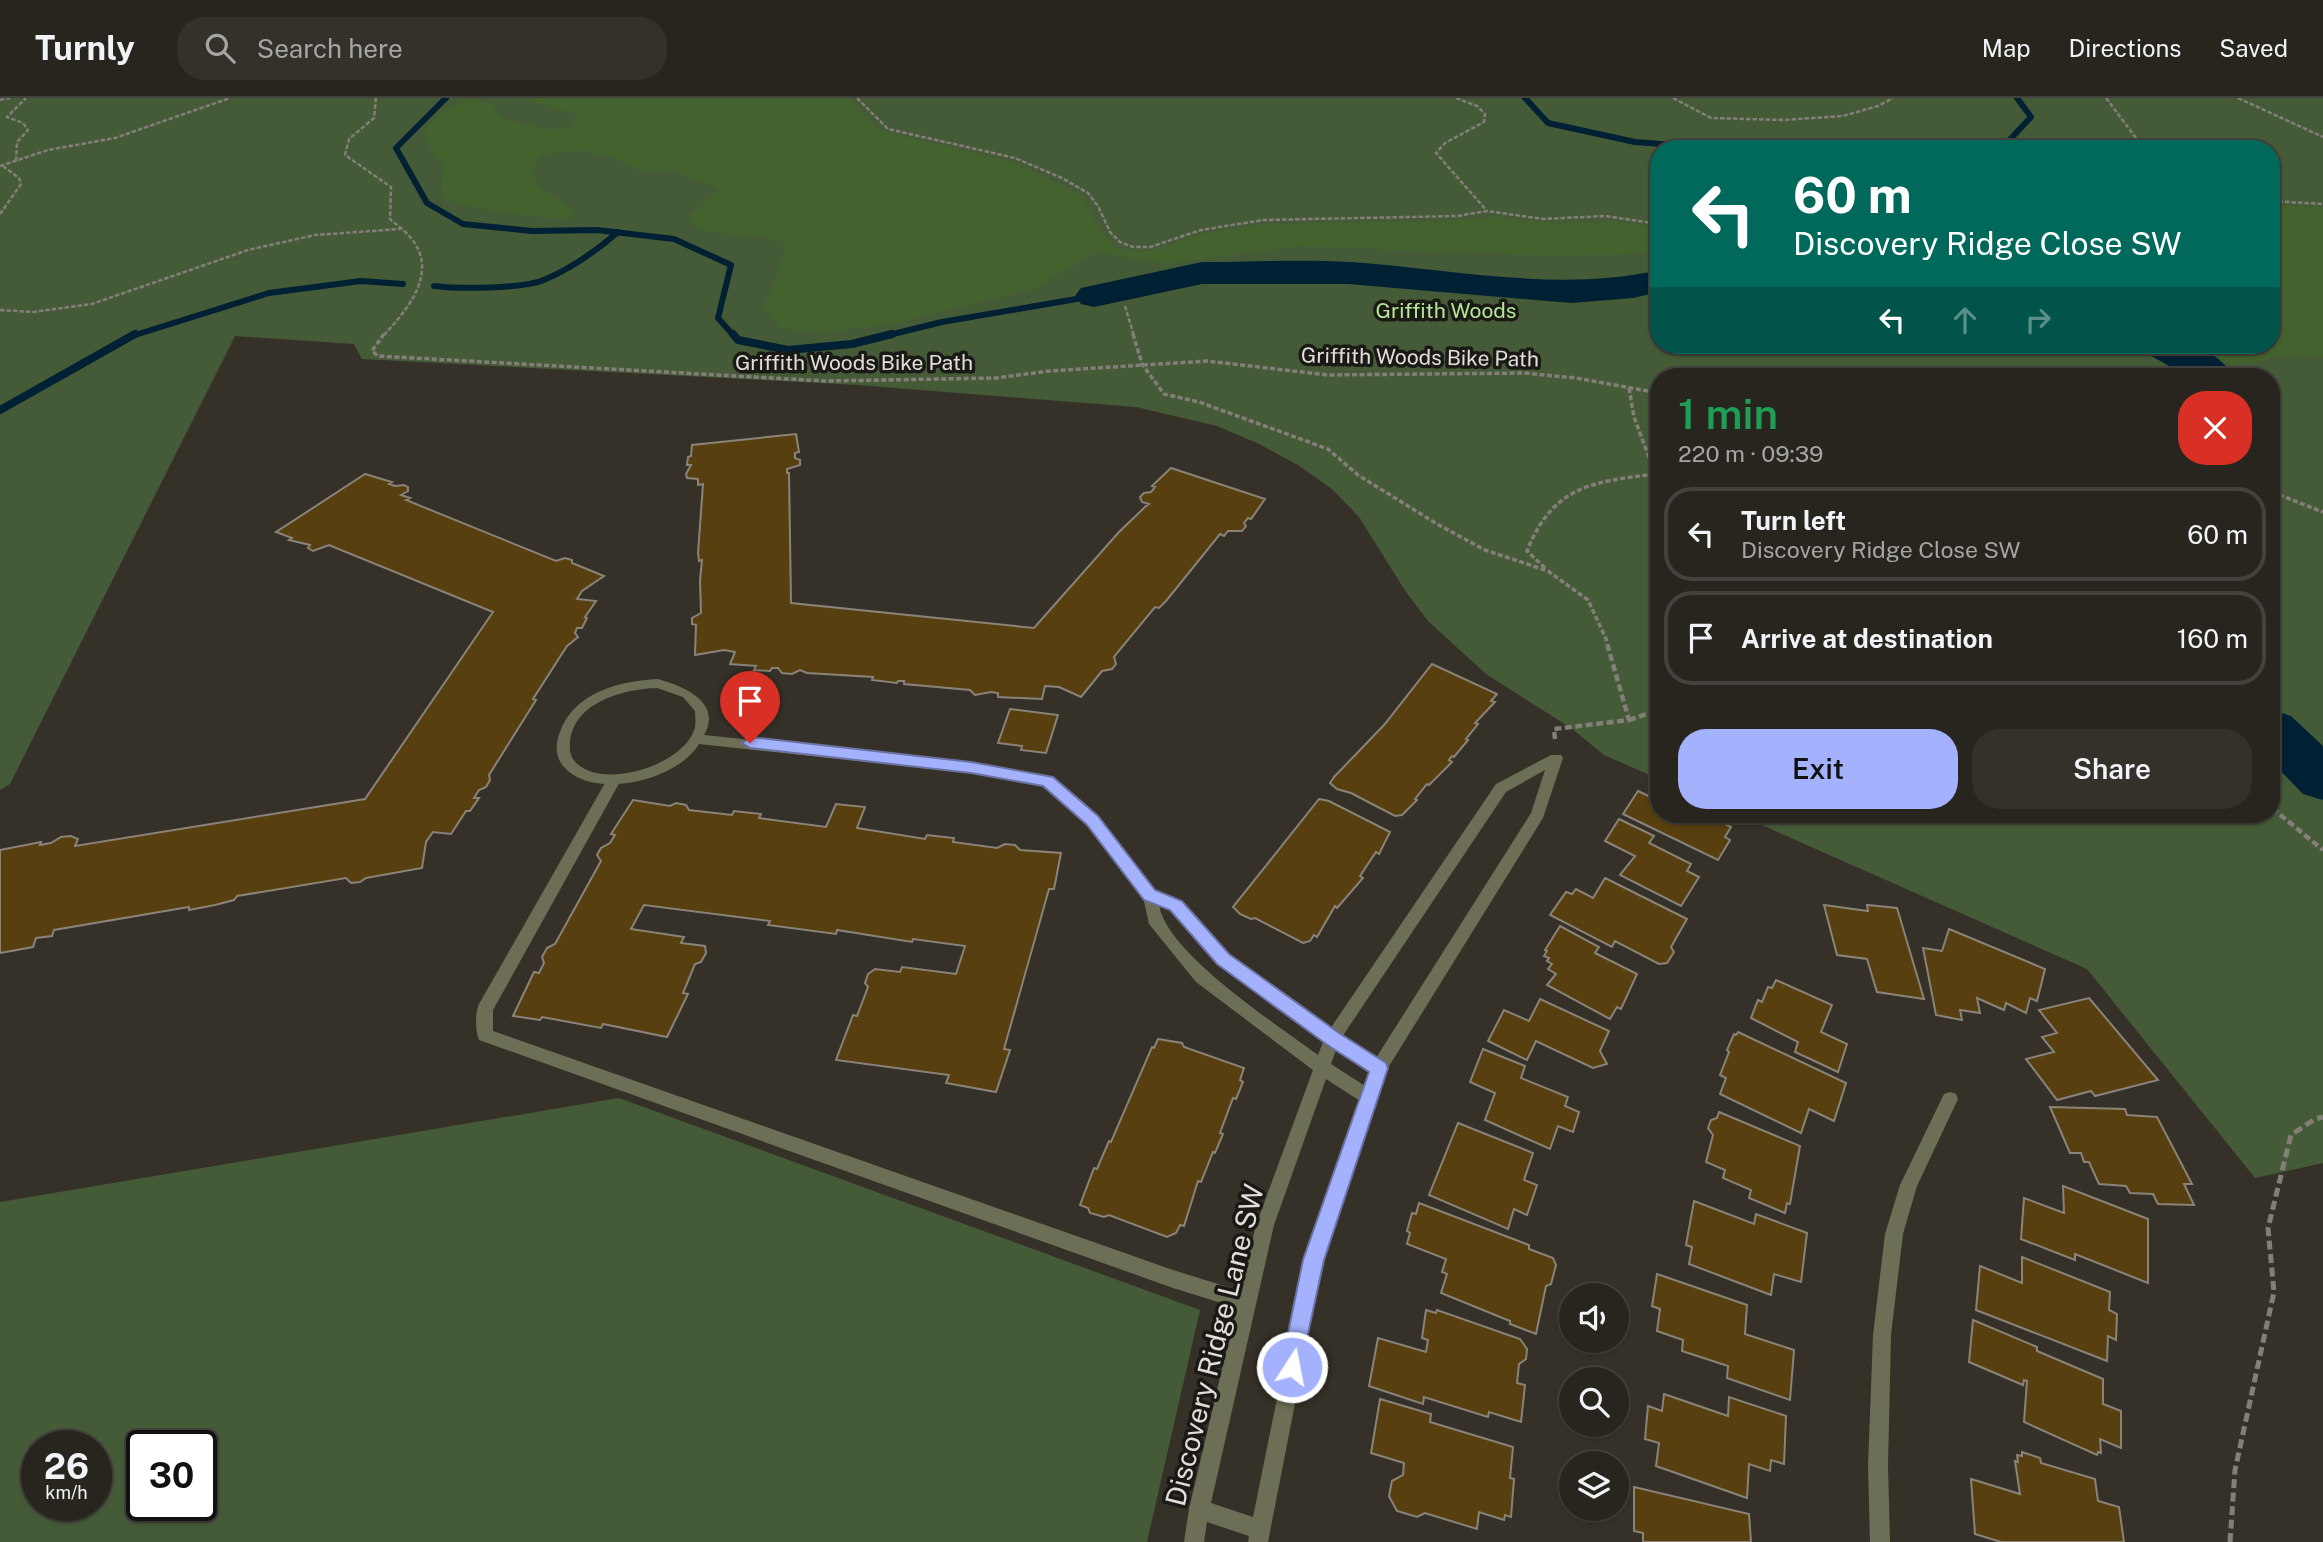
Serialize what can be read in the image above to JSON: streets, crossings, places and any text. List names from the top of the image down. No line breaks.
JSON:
{"streets":{"street":["Discovery Ridge Lane SW"],"path":["Griffith Woods Bike Path"]},"parks":["Griffith Woods"],"page":{"header":"Turnly","search":"Search here","nav":["Map","Directions","Saved"],"turn":["60 m","Discovery Ridge Close SW"],"heading":["1 min","220 m · 09:39"],"list":[{"name":"Turn left","note":"Discovery Ridge Close SW","value":"60 m"},{"name":"Arrive at destination","value":"160 m"}],"buttons":["Exit","Share"],"speed":"26 km/h","limit":"30"}}
